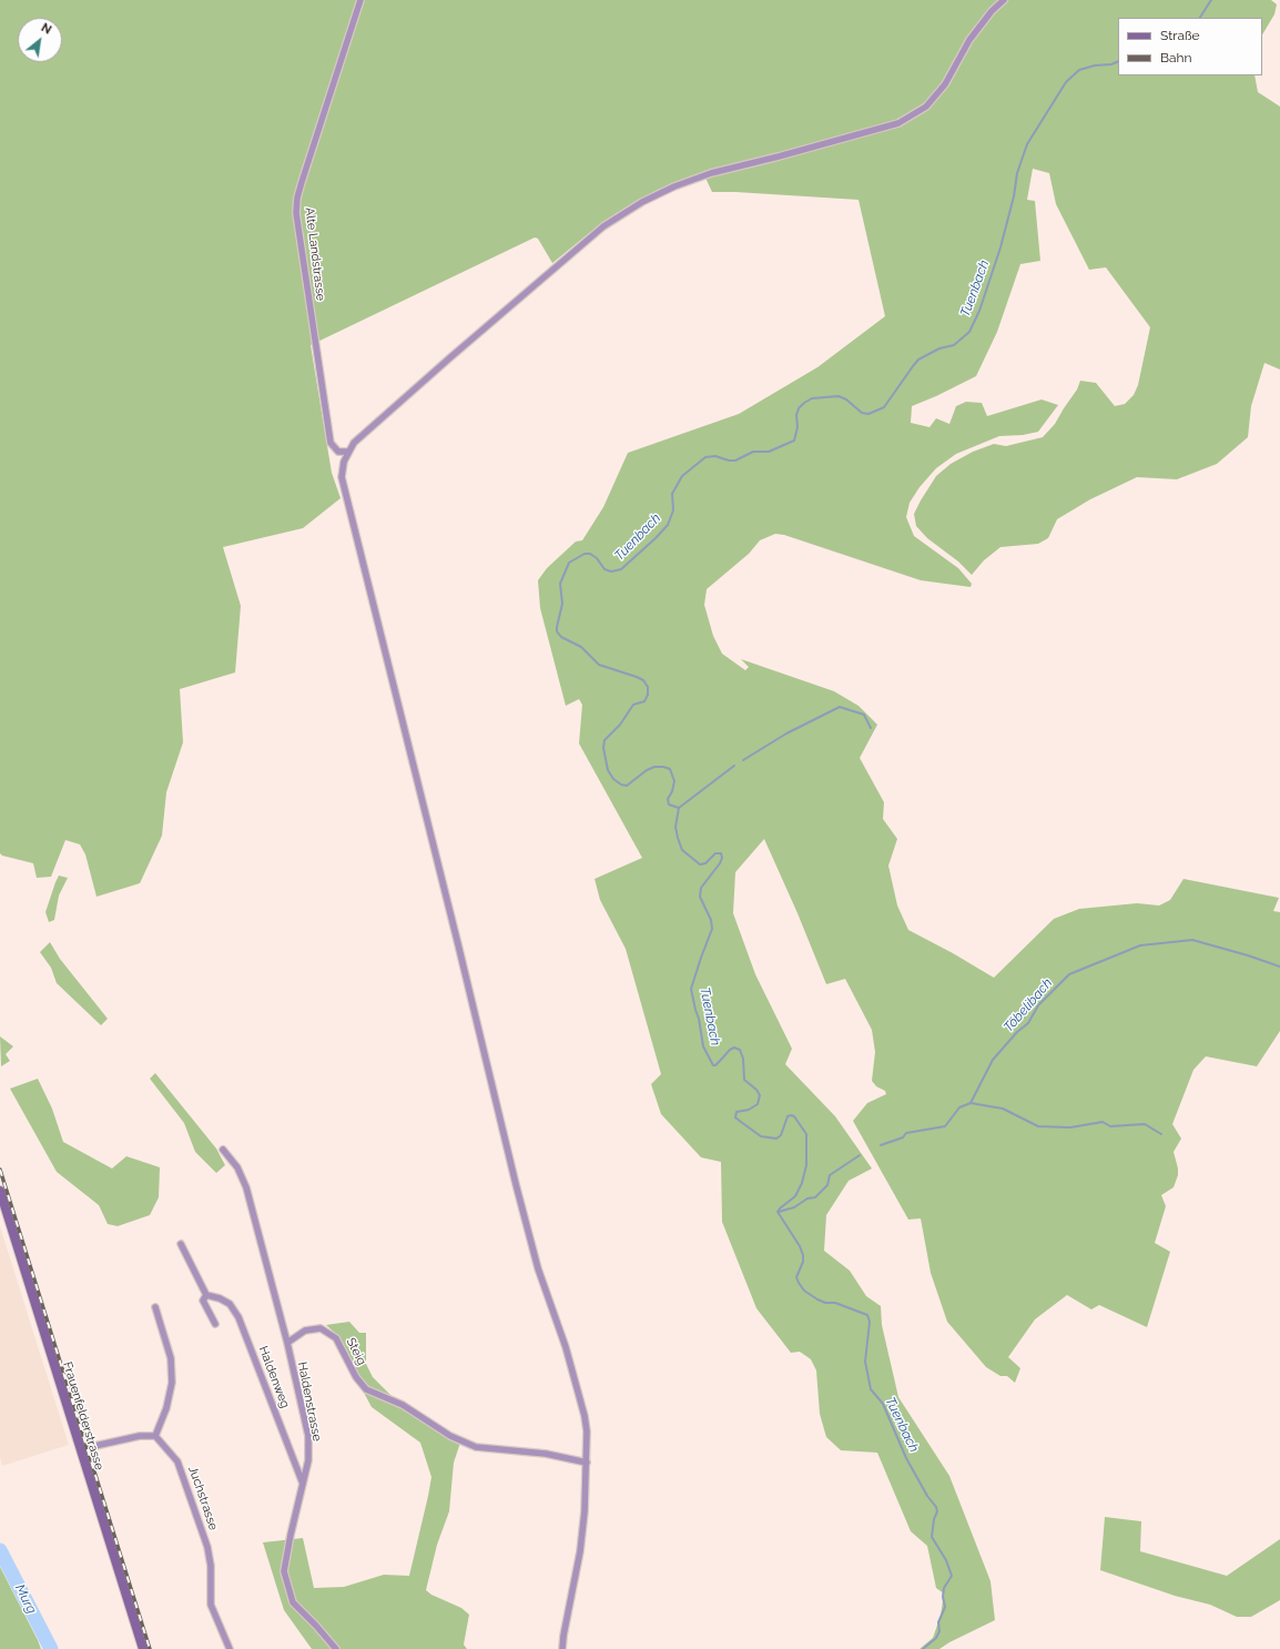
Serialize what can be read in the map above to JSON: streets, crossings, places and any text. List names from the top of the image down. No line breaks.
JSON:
{"streets":{"main road":["Frauenfelderstrasse"],"street":["Alte Landstrasse","Steig","Haldenweg","Haldenstrasse","Juchstrasse"]},"crossings":[["Steig","Haldenstrasse"],["Haldenweg","Haldenstrasse"]],"water":["Tuenbach","Töbelibach","Murg"],"legend":["Straße","Bahn"],"north":"top right"}
